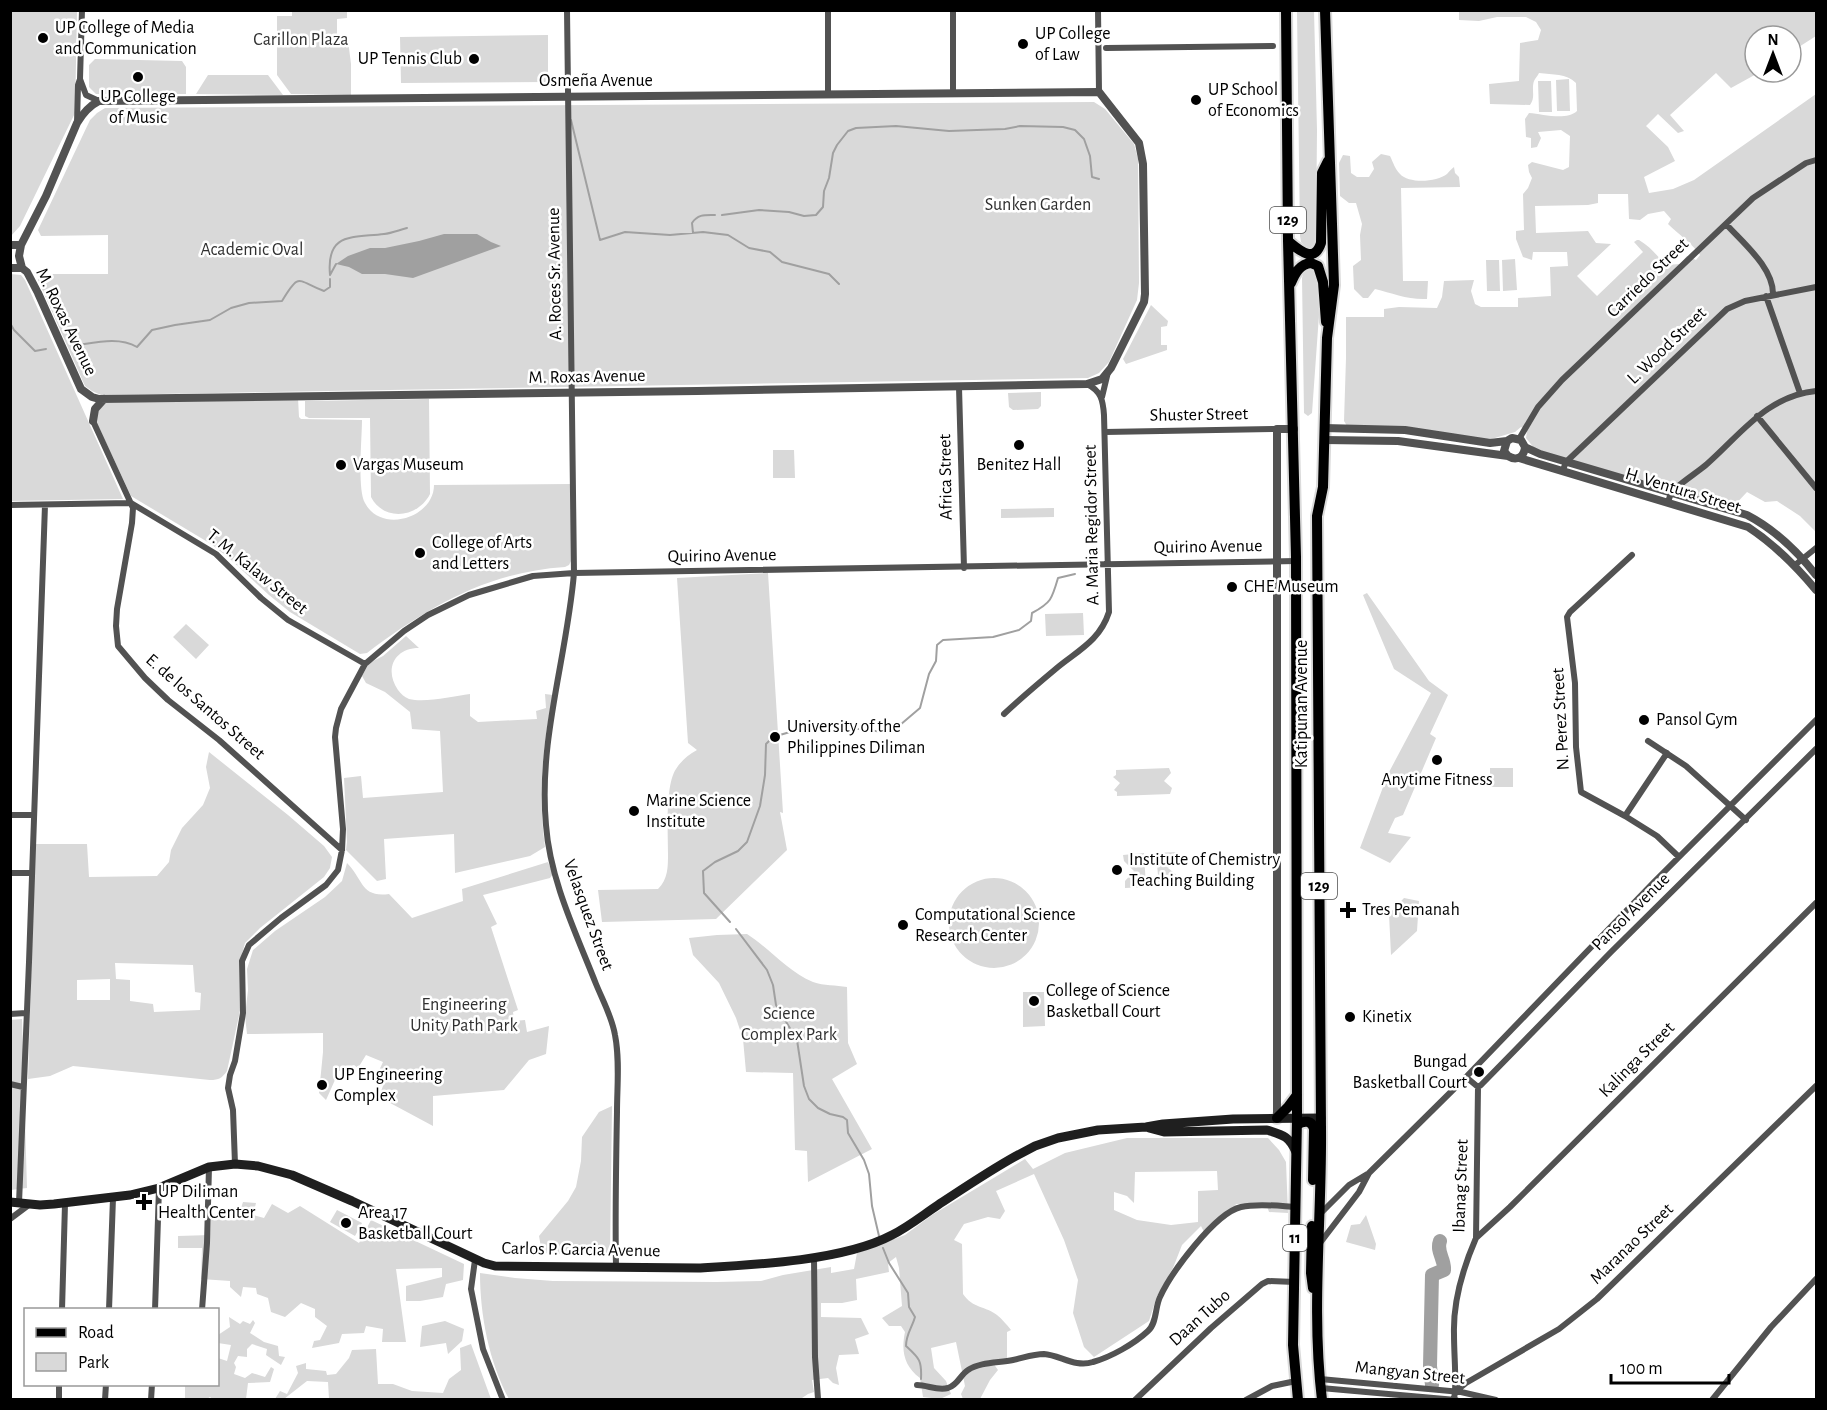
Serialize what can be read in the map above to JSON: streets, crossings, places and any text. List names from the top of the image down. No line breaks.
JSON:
{"streets":{"main road":["129","Katipunan Avenue","11","Carlos P. Garcia Avenue"],"street":["Osmeña Avenue","A. Roces Sr. Avenue","Carriedo Street","M. Roxas Avenue","L. Wood Street","Shuster Street","Africa Street","H. Ventura Street","A. Maria Regidor Street","Quirino Avenue","T. M. Kalaw Street","E. de los Santos Street","N. Perez Street","Pansol Avenue","Velasquez Street","Kalinga Street","Ibanag Street","Maranao Street","Daan Tubo","Mangyan Street"]},"crossings":[["Osmeña Avenue","A. Roces Sr. Avenue"],["A. Roces Sr. Avenue","M. Roxas Avenue"],["A. Roces Sr. Avenue","Quirino Avenue"],["A. Roces Sr. Avenue","Velasquez Street"],["Carriedo Street","H. Ventura Street"],["M. Roxas Avenue","Africa Street"],["M. Roxas Avenue","A. Maria Regidor Street"],["L. Wood Street","H. Ventura Street"],["Shuster Street","A. Maria Regidor Street"],["Shuster Street","Katipunan Avenue"],["Africa Street","Quirino Avenue"],["A. Maria Regidor Street","Quirino Avenue"],["Quirino Avenue","T. M. Kalaw Street"],["Quirino Avenue","Katipunan Avenue"],["Quirino Avenue","E. de los Santos Street"],["Quirino Avenue","Velasquez Street"],["Quirino Avenue","Carlos P. Garcia Avenue"],["T. M. Kalaw Street","E. de los Santos Street"],["Katipunan Avenue","Pansol Avenue"],["Katipunan Avenue","Carlos P. Garcia Avenue"],["Katipunan Avenue","Daan Tubo"],["Katipunan Avenue","Mangyan Street"],["N. Perez Street","Pansol Avenue"],["Pansol Avenue","Ibanag Street"],["Velasquez Street","Carlos P. Garcia Avenue"],["Kalinga Street","Ibanag Street"],["Ibanag Street","Maranao Street"],["Ibanag Street","Mangyan Street"],["Maranao Street","Mangyan Street"]],"parks":["Carillon Plaza","Sunken Garden","Academic Oval","Engineering Unity Path Park","Science Complex Park"],"places":{"other":["UP College of Media and Communication","UP College of Law","UP Tennis Club","UP College of Music","UP School of Economics","Benitez Hall","Vargas Museum","College of Arts and Letters","CHE Museum","Pansol Gym","University of the Philippines Diliman","Anytime Fitness","Marine Science Institute","Institute of Chemistry Teaching Building","Computational Science Research Center","College of Science Basketball Court","Kinetix","Bungad Basketball Court","UP Engineering Complex","Area 17 Basketball Court"],"health":["Tres Pemanah","UP Diliman Health Center"]},"legend":["Road","Park"],"scale_bar":"100 m","north":"top"}
